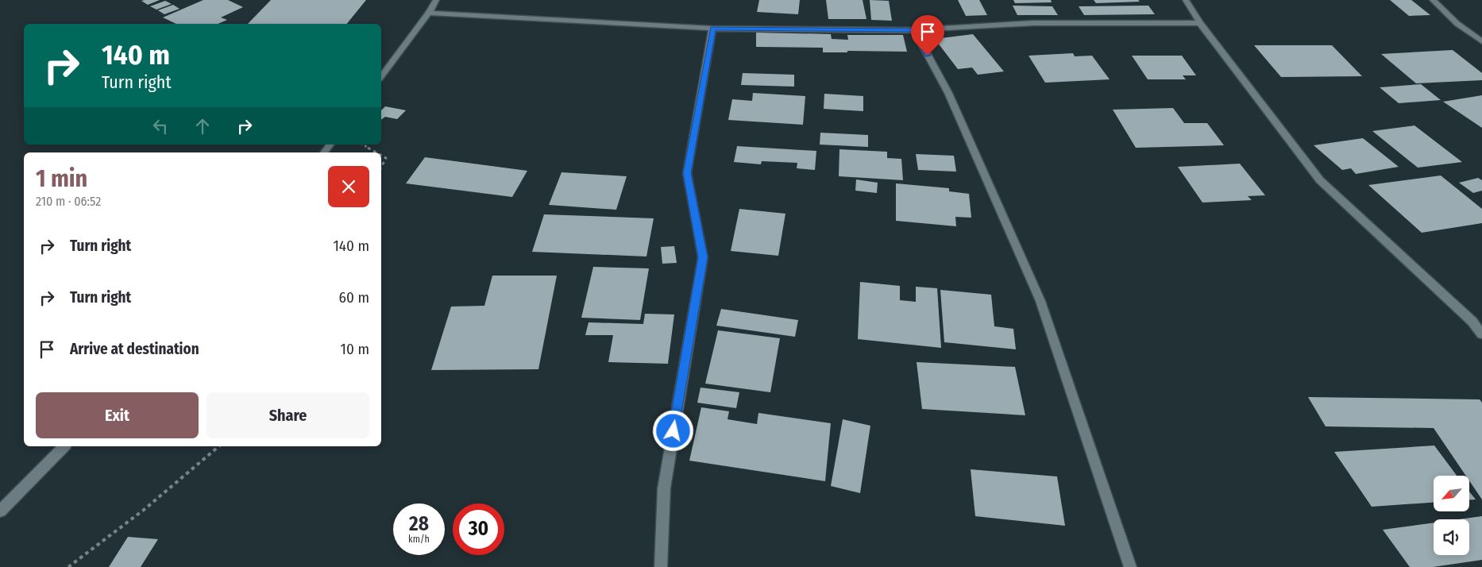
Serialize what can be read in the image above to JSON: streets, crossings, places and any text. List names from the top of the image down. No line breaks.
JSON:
{"north":"bottom left","page":{"turn":["140 m","Turn right"],"heading":["1 min","210 m · 06:52"],"list":[{"name":"Turn right","value":"140 m"},{"name":"Turn right","value":"60 m"},{"name":"Arrive at destination","value":"10 m"}],"buttons":["Exit","Share"],"speed":"28 km/h","limit":"30"}}
